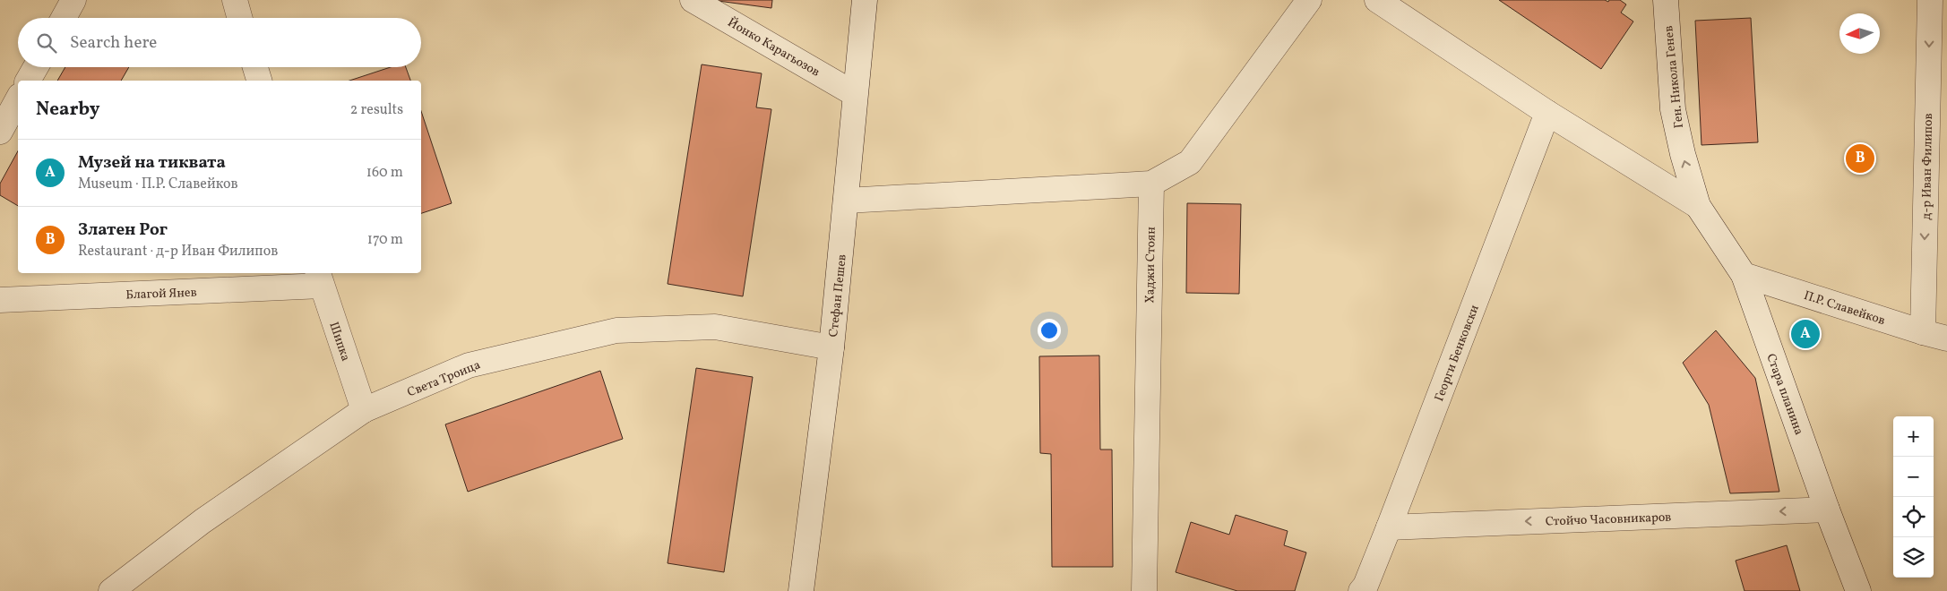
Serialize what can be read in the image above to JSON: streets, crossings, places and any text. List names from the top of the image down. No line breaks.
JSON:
{"streets":{"street":["Йонко Карагьозов","Ген. Никола Генев","д-р Иван Филипов","Хаджи Стоян","Благой Янев","Стефан Пешев","П.Р. Славейков","Шипка","Георги Бенковски","Света Троица","Стара планина","Стойчо Часовникаров"]},"crossings":[["Йонко Карагьозов","Стефан Пешев"],["Ген. Никола Генев","Стара планина"],["д-р Иван Филипов","П.Р. Славейков"],["Благой Янев","Шипка"],["Стефан Пешев","Света Троица"],["П.Р. Славейков","Стара планина"],["Шипка","Света Троица"],["Георги Бенковски","Стойчо Часовникаров"],["Стара планина","Стойчо Часовникаров"]],"one_way":["Ген. Никола Генев","д-р Иван Филипов","Стойчо Часовникаров"],"north":"left","page":{"search":"Search here","heading":["Nearby","2 results"],"list":[{"mark":"A","name":"Музей на тиквата","note":"Museum · П.Р. Славейков","value":"160 m"},{"mark":"B","name":"Златен Рог","note":"Restaurant · д-р Иван Филипов","value":"170 m"}],"pins":["B","A"],"map_buttons":["+","−"]}}
